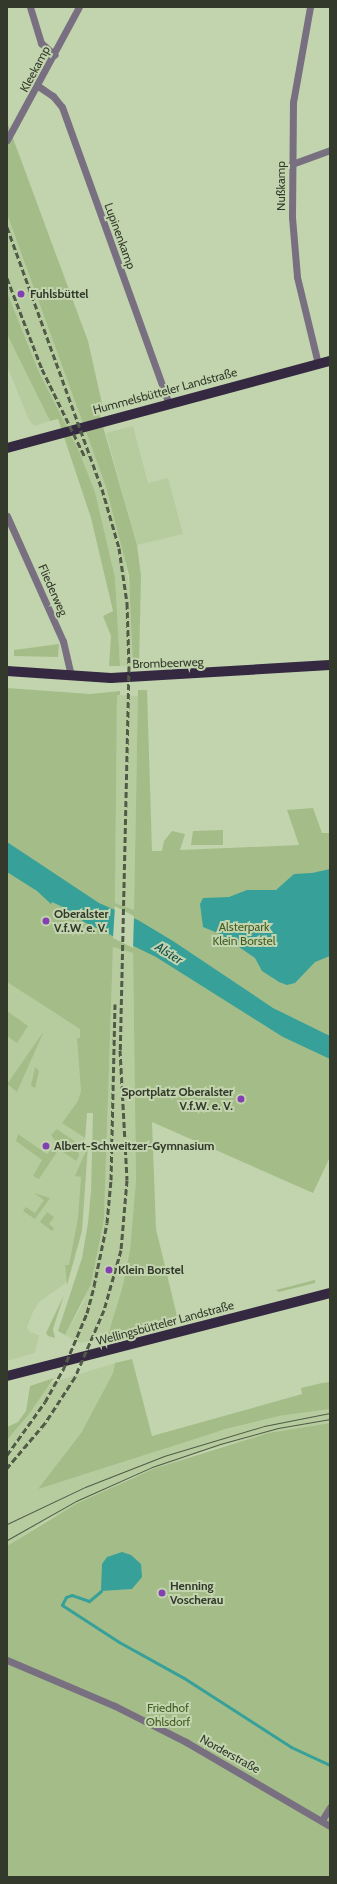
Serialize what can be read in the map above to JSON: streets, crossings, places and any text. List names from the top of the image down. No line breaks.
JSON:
{"streets":{"main road":["Hummelsbütteler Landstraße","Brombeerweg","Wellingsbütteler Landstraße"],"street":["Kleekamp","Nußkamp","Lupinenkamp","Fliederweg","Norderstraße"]},"crossings":[["Kleekamp","Lupinenkamp"],["Nußkamp","Hummelsbütteler Landstraße"],["Lupinenkamp","Hummelsbütteler Landstraße"],["Fliederweg","Brombeerweg"]],"water":["Alster"],"parks":["Alsterpark Klein Borstel","Friedhof Ohlsdorf"],"places":["Fuhlsbüttel","Oberalster V.f.W. e. V.","Sportplatz Oberalster V.f.W. e. V.","Albert-Schweitzer-Gymnasium","Klein Borstel","Henning Voscherau"]}
